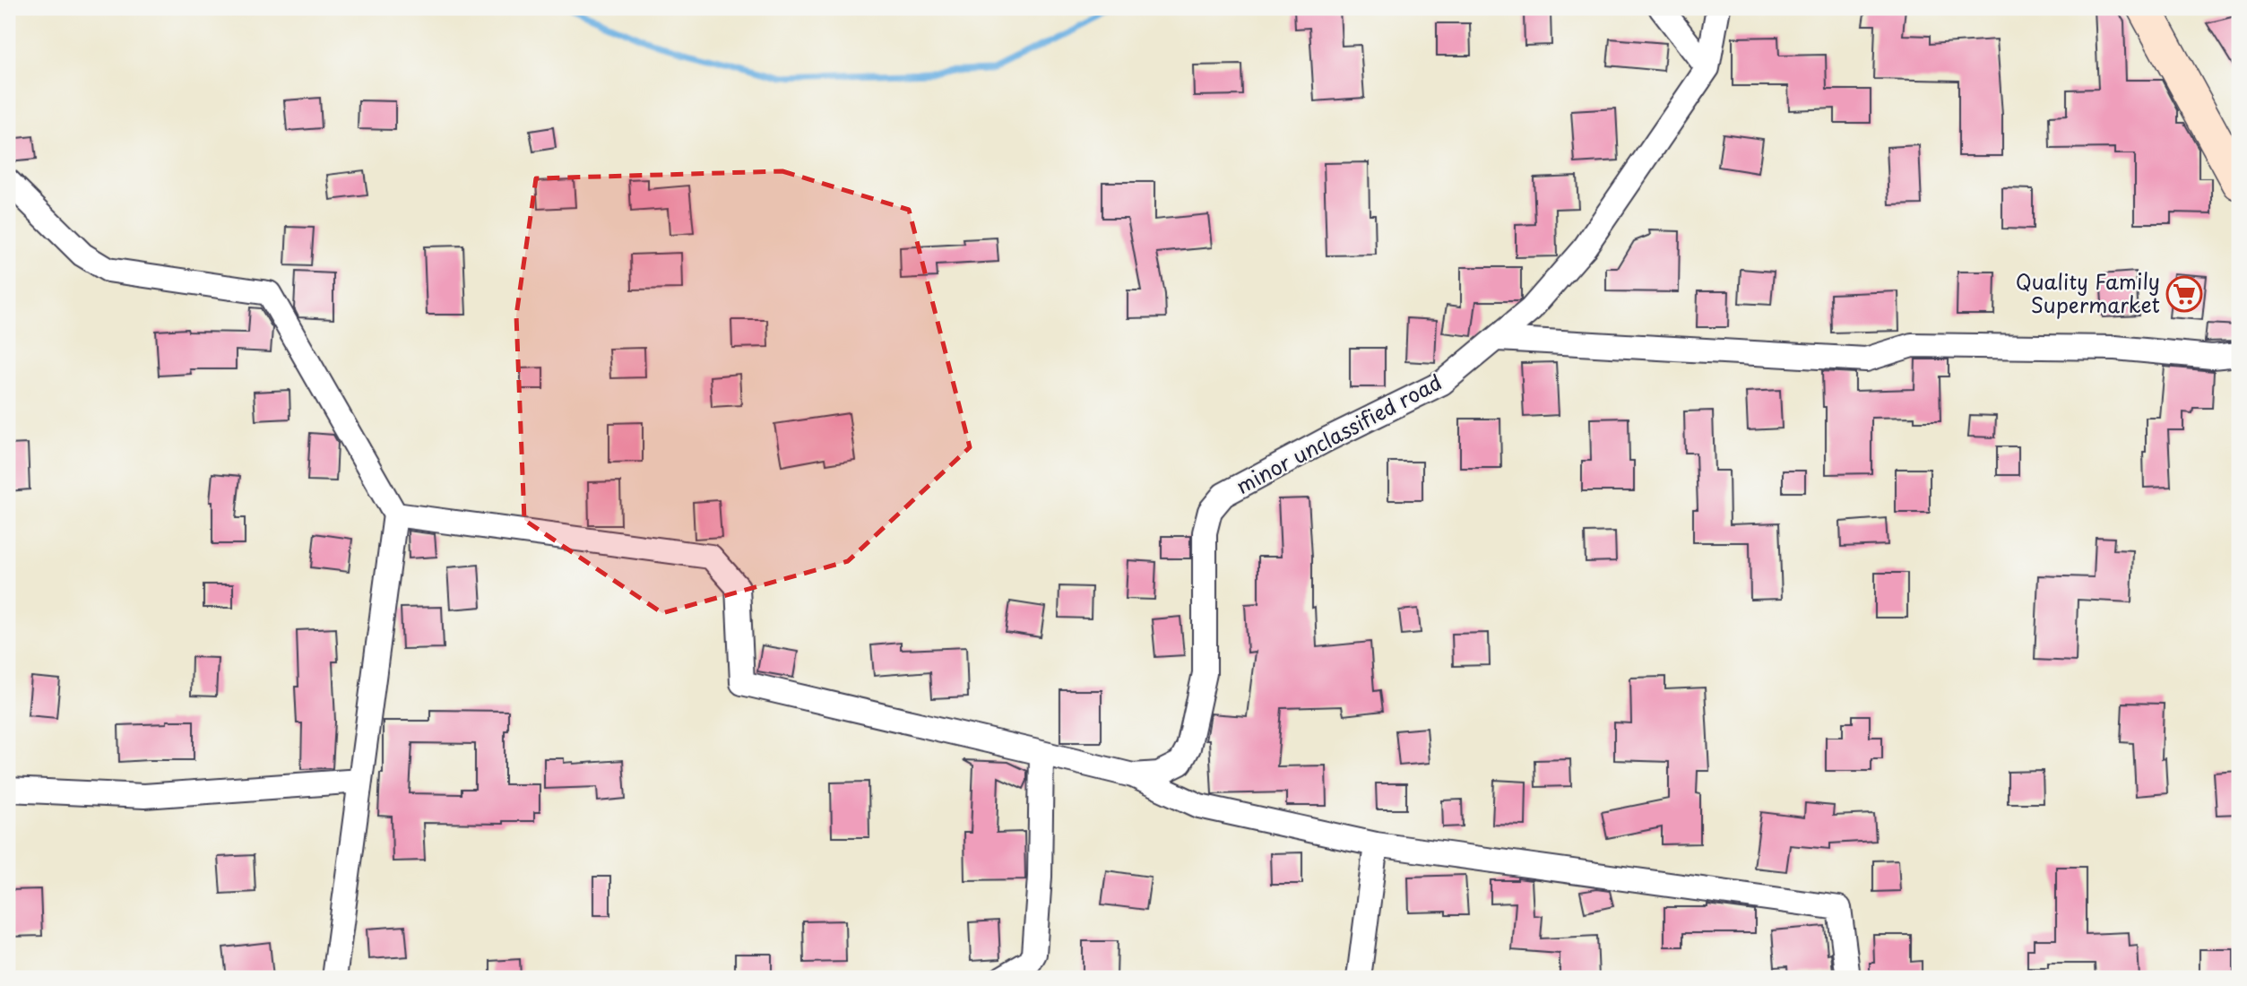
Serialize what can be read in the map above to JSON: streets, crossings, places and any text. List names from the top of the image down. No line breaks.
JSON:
{"streets":{"street":["minor unclassified road"]},"places":{"supermarket":["Quality Family Supermarket"]}}
